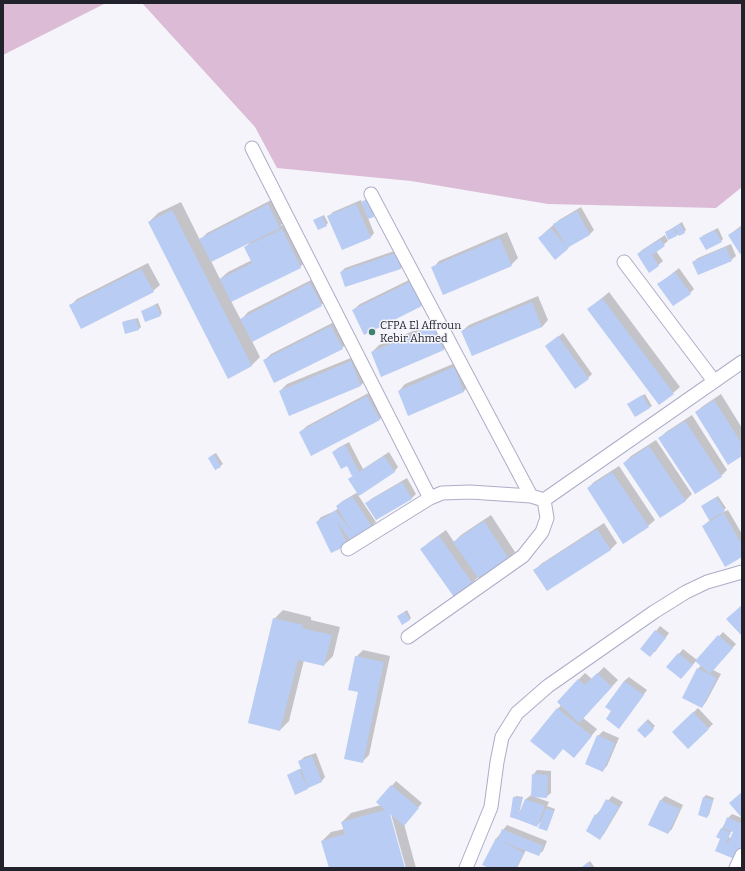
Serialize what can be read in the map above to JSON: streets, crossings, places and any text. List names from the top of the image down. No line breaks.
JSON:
{"places":["CFPA El Affroun Kebir Ahmed"]}
